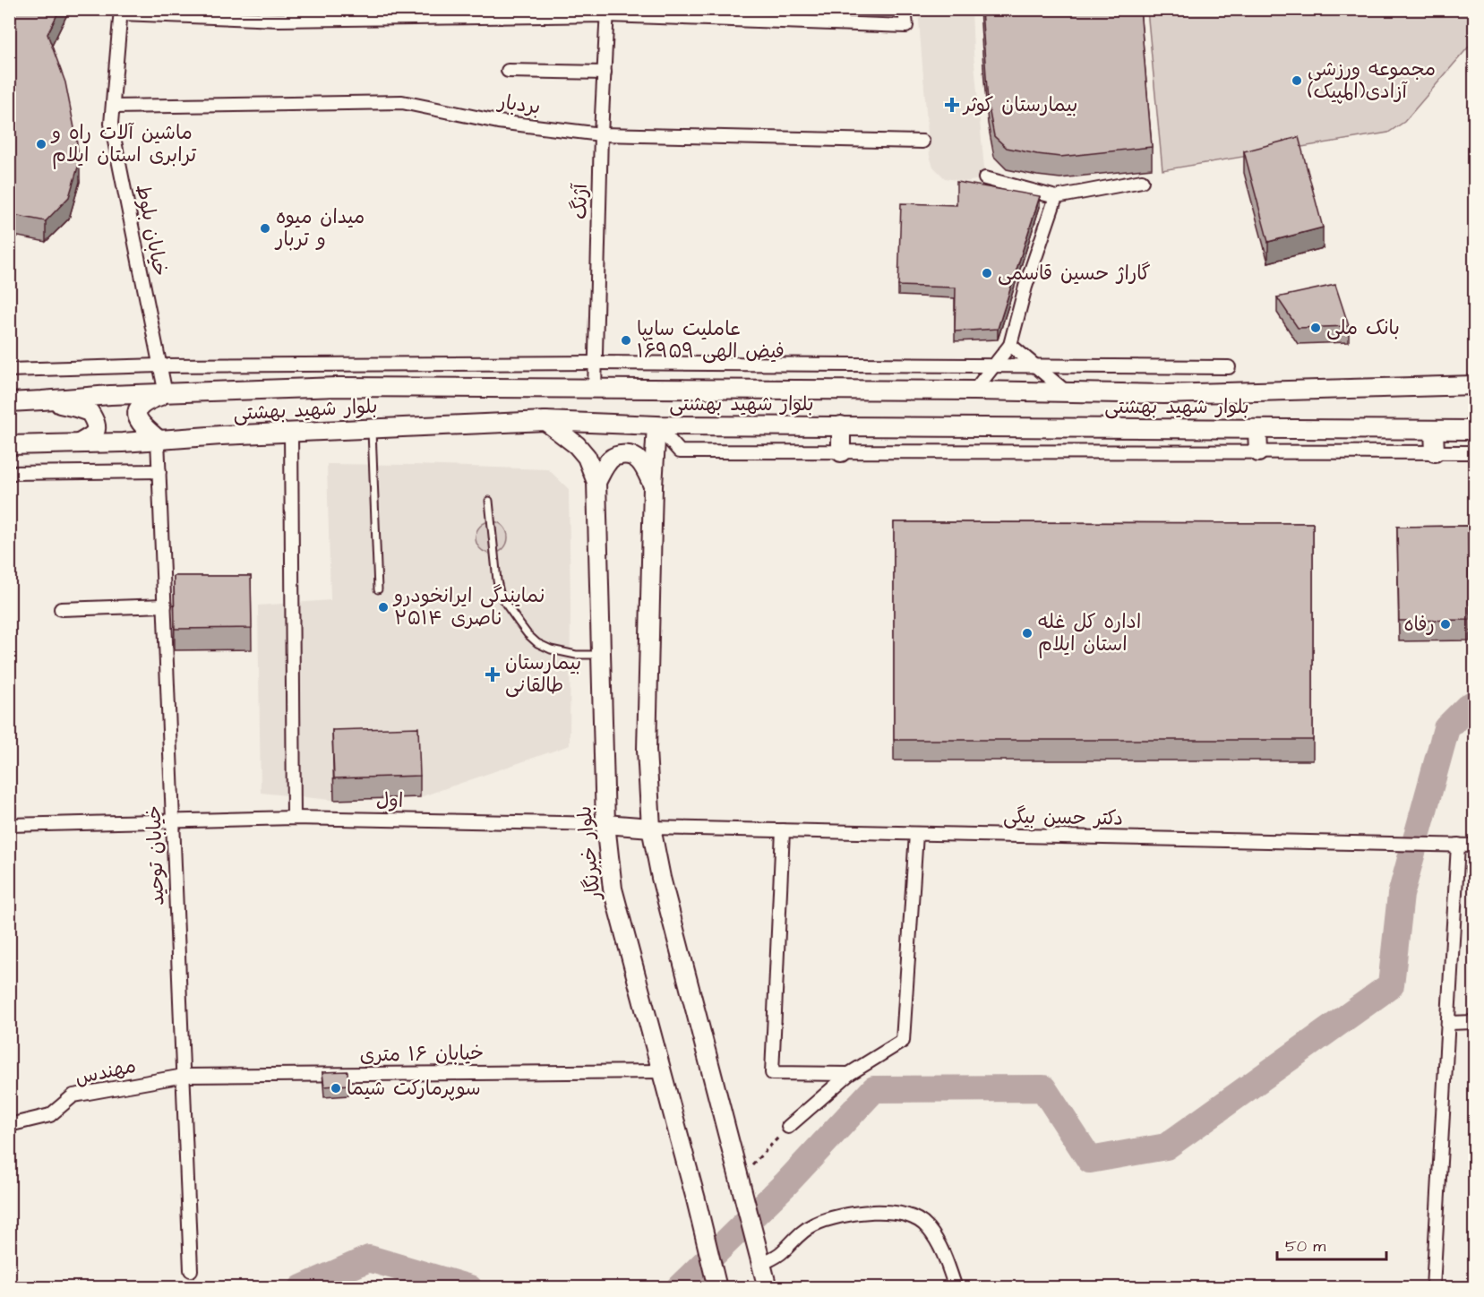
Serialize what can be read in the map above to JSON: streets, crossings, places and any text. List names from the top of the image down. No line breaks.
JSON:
{"streets":{"main road":["بلوار شهید بهشتی","بلوار خبرنگار"],"street":["بردبار","آژنگ","خیابان بلوط","اول","دکتر حسن بیگی","خیابان توحید","خیابان ۱۶ متری","مهندس"]},"crossings":[["بردبار","آژنگ"],["بردبار","خیابان بلوط"],["آژنگ","بلوار شهید بهشتی"],["خیابان بلوط","بلوار شهید بهشتی"],["بلوار شهید بهشتی","بلوار خبرنگار"],["بلوار شهید بهشتی","خیابان توحید"],["اول","بلوار خبرنگار"],["اول","خیابان توحید"],["بلوار خبرنگار","خیابان ۱۶ متری"],["خیابان توحید","خیابان ۱۶ متری"],["خیابان توحید","مهندس"],["خیابان ۱۶ متری","مهندس"]],"places":{"other":["مجموعه ورزشی آزادی(المپیک)","ماشین آلات راه و ترابری استان ایلام","میدان میوه و تربار","گاراژ حسین قاسمی","بانک ملی","عاملیت سایپا ۱۶۹۵۹ فیض الهی","نمایندگی ایرانخودرو ناصری ۲۵۱۴","رفاه","اداره کل غله استان ایلام","سوپرمارکت شیما"],"health":["بیمارستان کوثر","بیمارستان طالقانی"]},"scale_bar":"50 m"}
